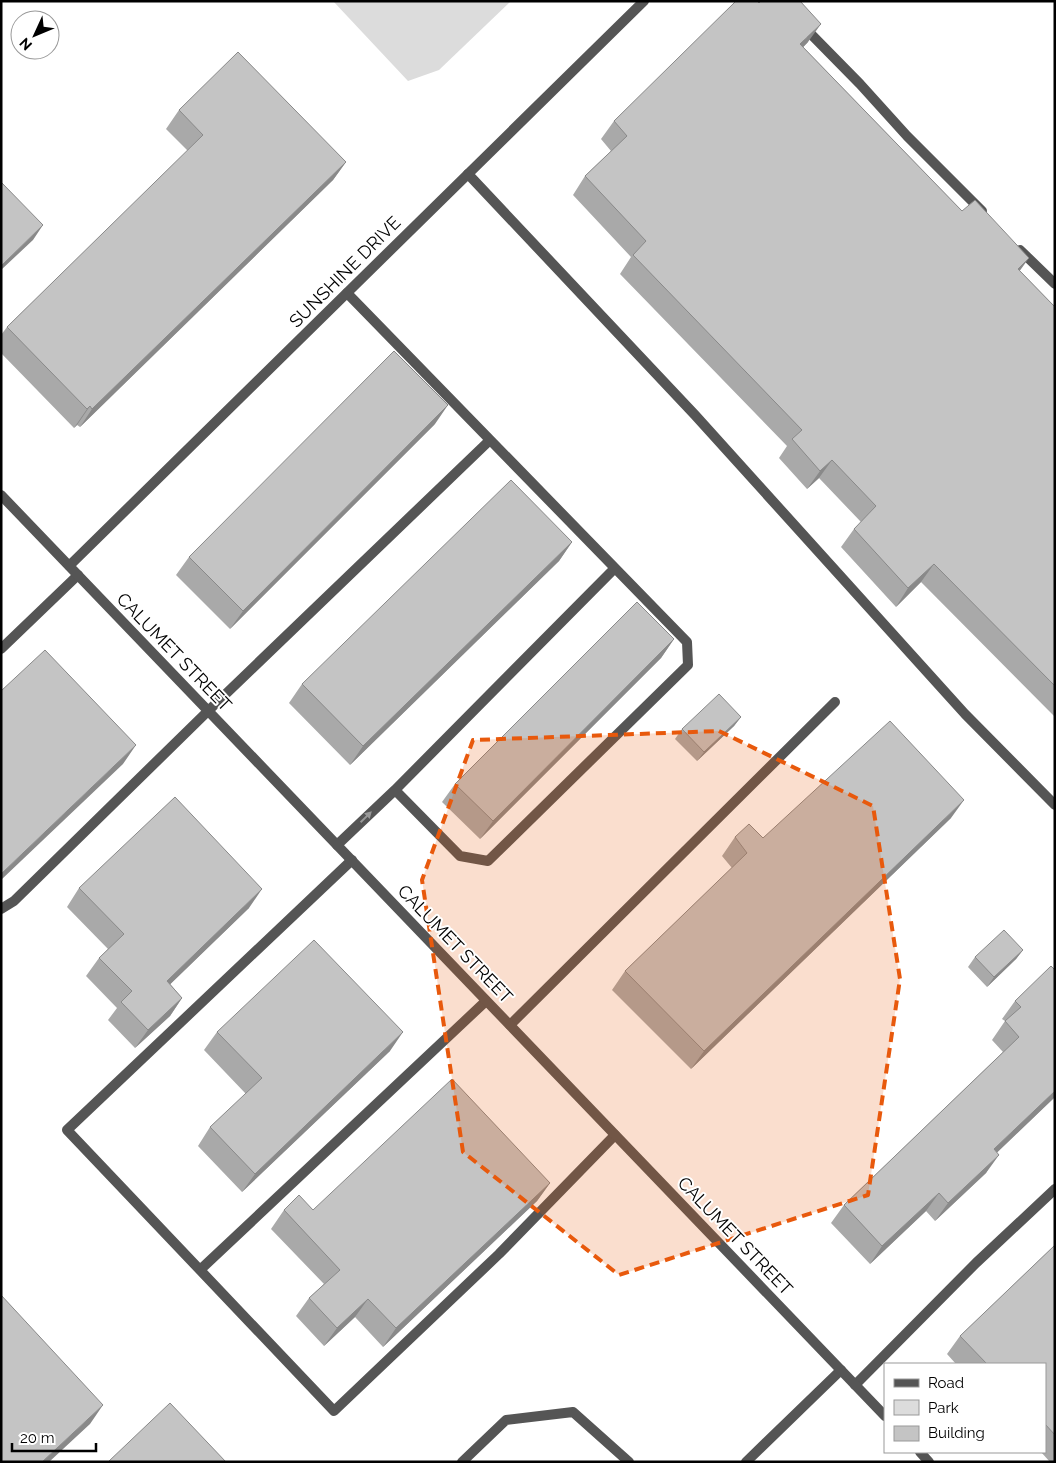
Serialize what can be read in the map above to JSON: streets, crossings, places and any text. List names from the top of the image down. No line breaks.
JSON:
{"streets":{"street":["SUNSHINE DRIVE","CALUMET STREET"]},"crossings":[["SUNSHINE DRIVE","CALUMET STREET"]],"legend":["Road","Park","Building"],"scale_bar":"20 m","north":"bottom left"}
